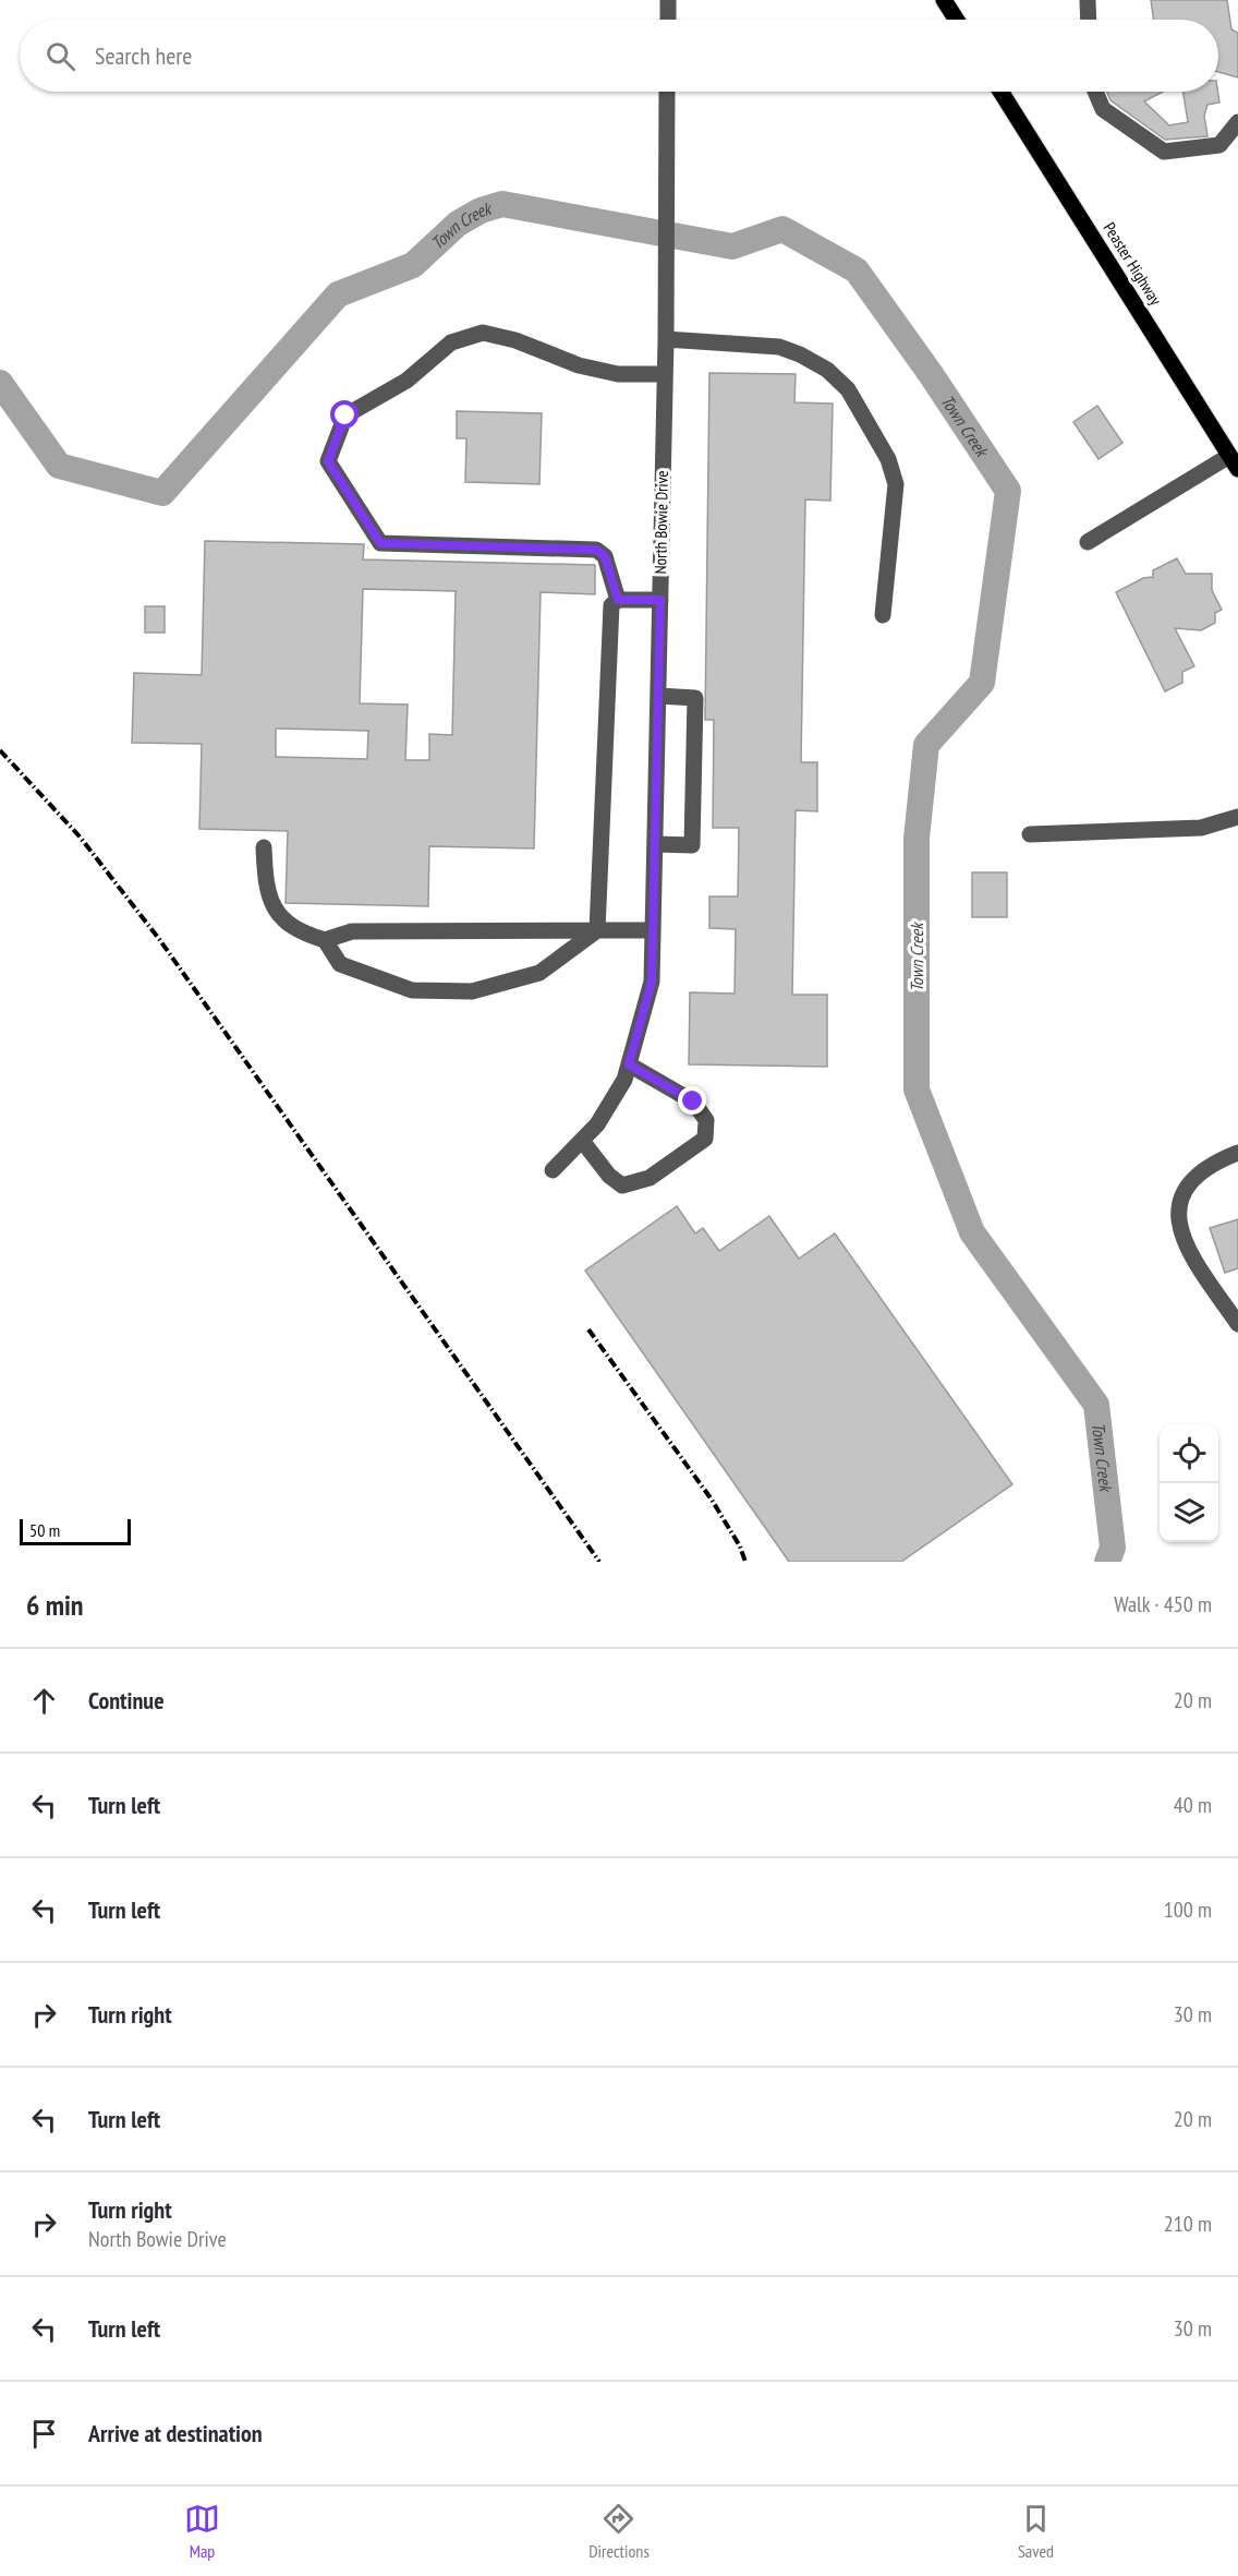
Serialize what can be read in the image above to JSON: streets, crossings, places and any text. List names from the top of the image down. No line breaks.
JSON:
{"streets":{"main road":["Peaster Highway"],"street":["North Bowie Drive"]},"water":["Town Creek"],"scale_bar":"50 m","page":{"search":"Search here","scale":"50 m","heading":["6 min","Walk · 450 m"],"list":[["Continue","20 m"],["Turn left","40 m"],["Turn left","100 m"],["Turn right","30 m"],["Turn left","20 m"],["Turn right","North Bowie Drive","210 m"],["Turn left","30 m"],"Arrive at destination"],"nav":["Map","Directions","Saved"]}}
